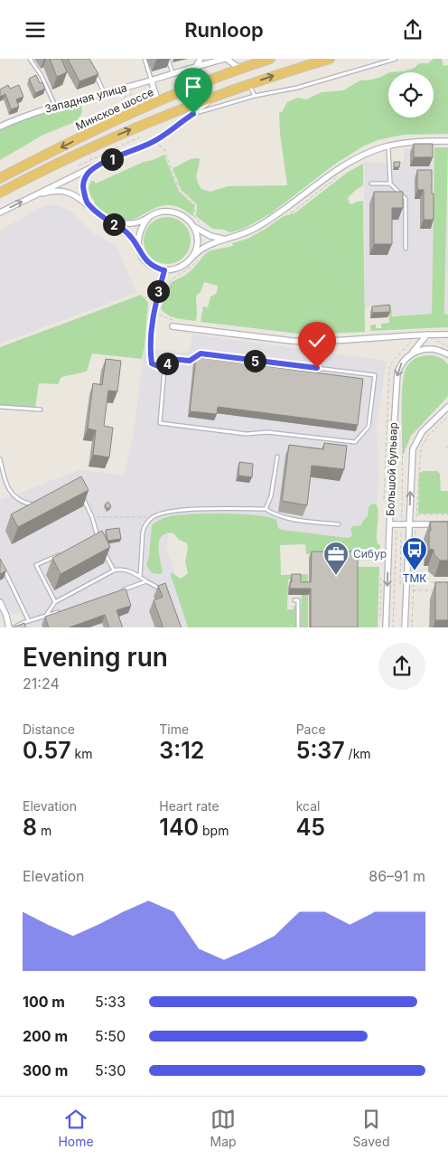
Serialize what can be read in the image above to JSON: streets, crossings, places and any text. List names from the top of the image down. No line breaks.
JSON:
{"streets":{"highway":["Минское шоссе"],"street":["Западная улица","Большой бульвар"]},"places":{"bus stop":["ТМК"],"office":["Сибур"]},"page":{"header":"Runloop","pins":["1","2","3","5","4"],"heading":["Evening run","21:24"],"stats":[["Distance","0.57 km"],["Time","3:12"],["Pace","5:37 /km"],["Elevation","8 m"],["Heart rate","140 bpm"],["kcal","45"]],"chart":["Elevation","86–91 m"],"list":[{"name":"100 m","note":"5:33"},{"name":"200 m","note":"5:50"},{"name":"300 m","note":"5:30"}],"tabs":["Home","Map","Saved"]}}
